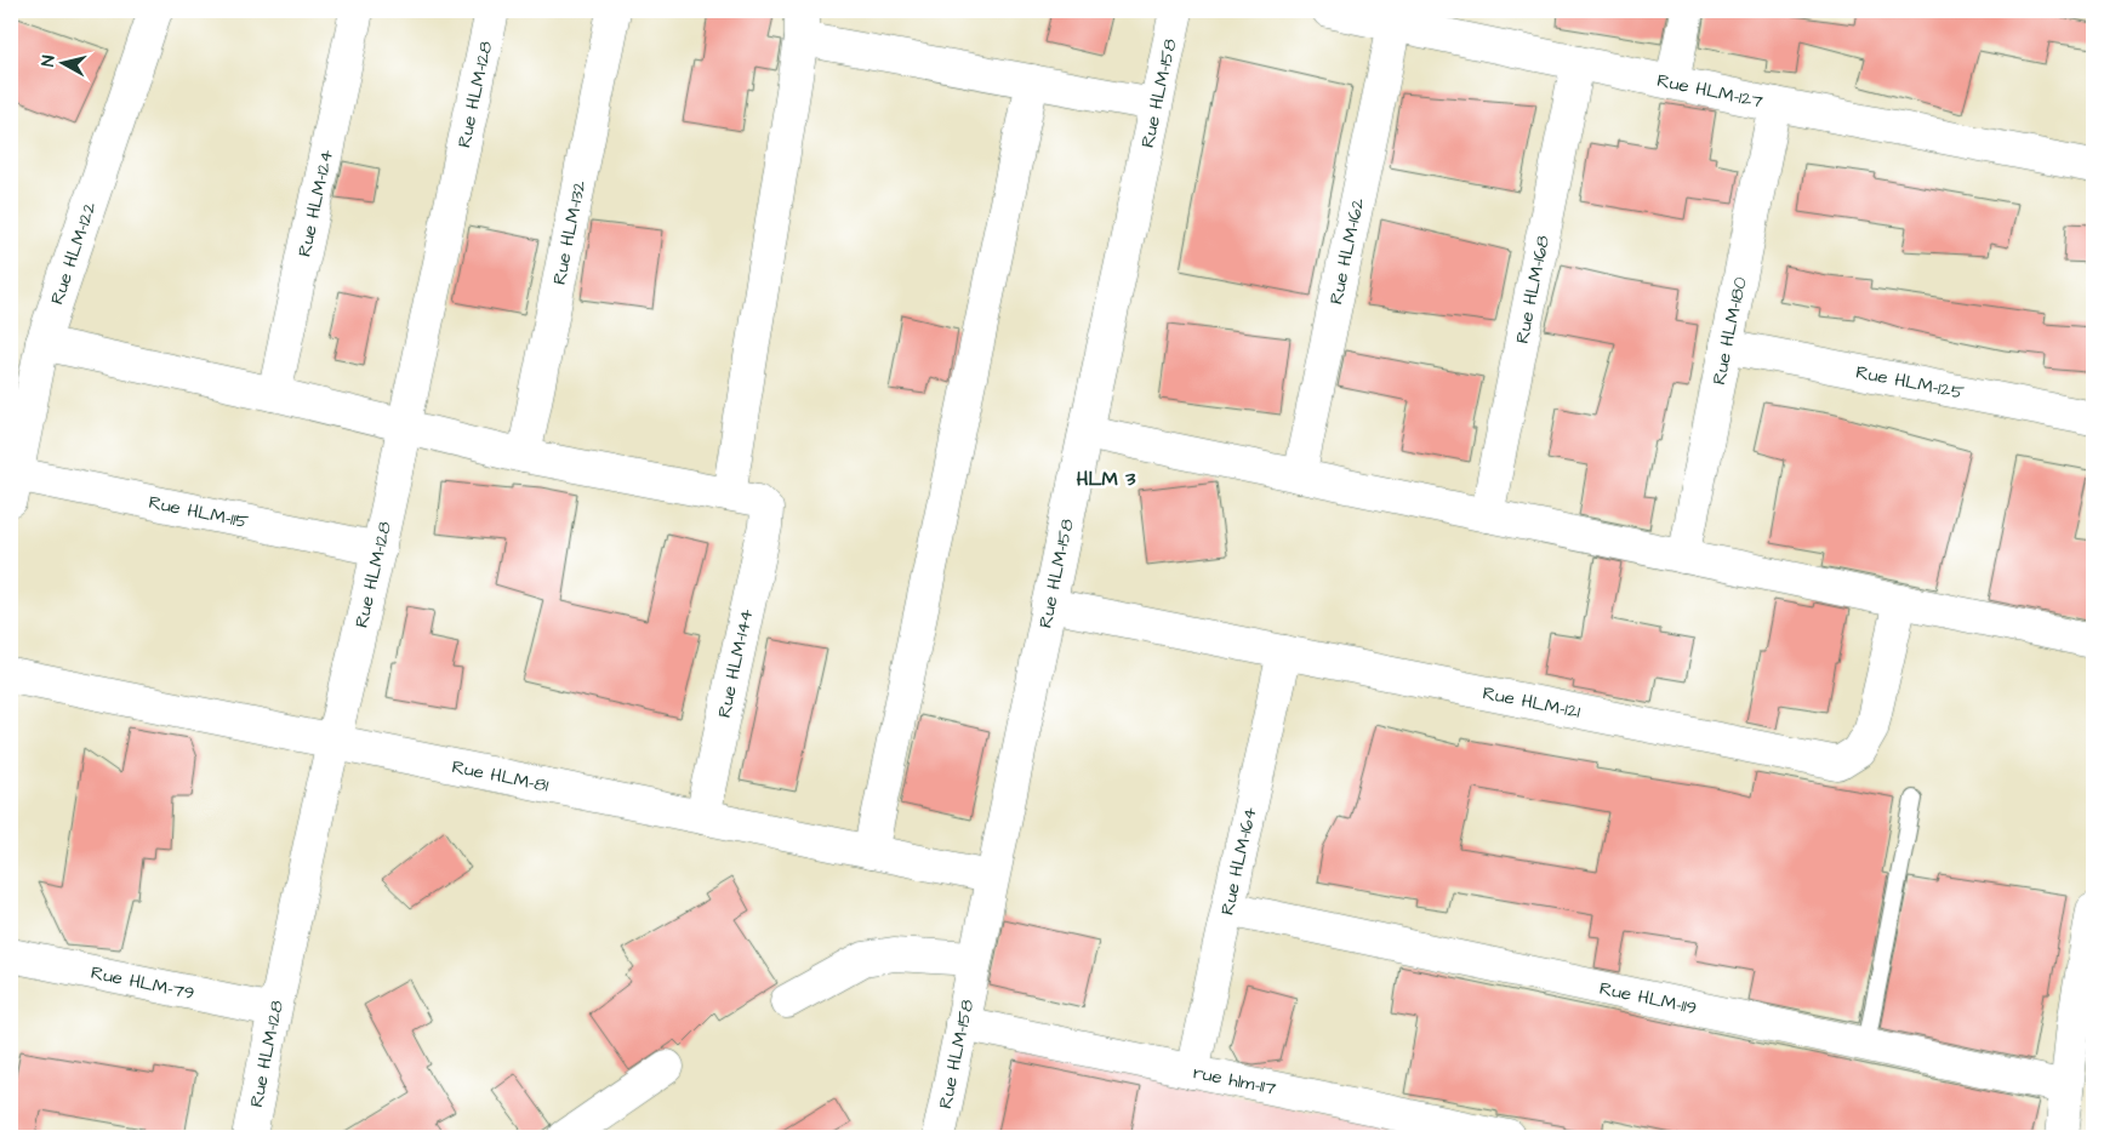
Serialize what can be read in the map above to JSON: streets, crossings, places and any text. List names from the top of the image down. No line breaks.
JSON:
{"streets":{"street":["Rue HLM-127","Rue HLM-158","Rue HLM-128","Rue HLM-124","Rue HLM-132","Rue HLM-162","Rue HLM-122","Rue HLM-168","Rue HLM-180","Rue HLM-125","Rue HLM-115","Rue HLM-144","Rue HLM-121","Rue HLM-81","Rue HLM-164","Rue HLM-79","Rue HLM-119","rue hlm-117"]},"crossings":[["Rue HLM-127","Rue HLM-162"],["Rue HLM-127","Rue HLM-168"],["Rue HLM-127","Rue HLM-180"],["Rue HLM-158","Rue HLM-121"],["Rue HLM-158","Rue HLM-81"],["Rue HLM-158","rue hlm-117"],["Rue HLM-128","Rue HLM-115"],["Rue HLM-128","Rue HLM-81"],["Rue HLM-128","Rue HLM-79"],["Rue HLM-122","Rue HLM-115"],["Rue HLM-180","Rue HLM-125"],["Rue HLM-144","Rue HLM-81"],["Rue HLM-121","Rue HLM-164"],["Rue HLM-164","Rue HLM-119"],["Rue HLM-164","rue hlm-117"]],"districts":["HLM 3"],"north":"left"}
